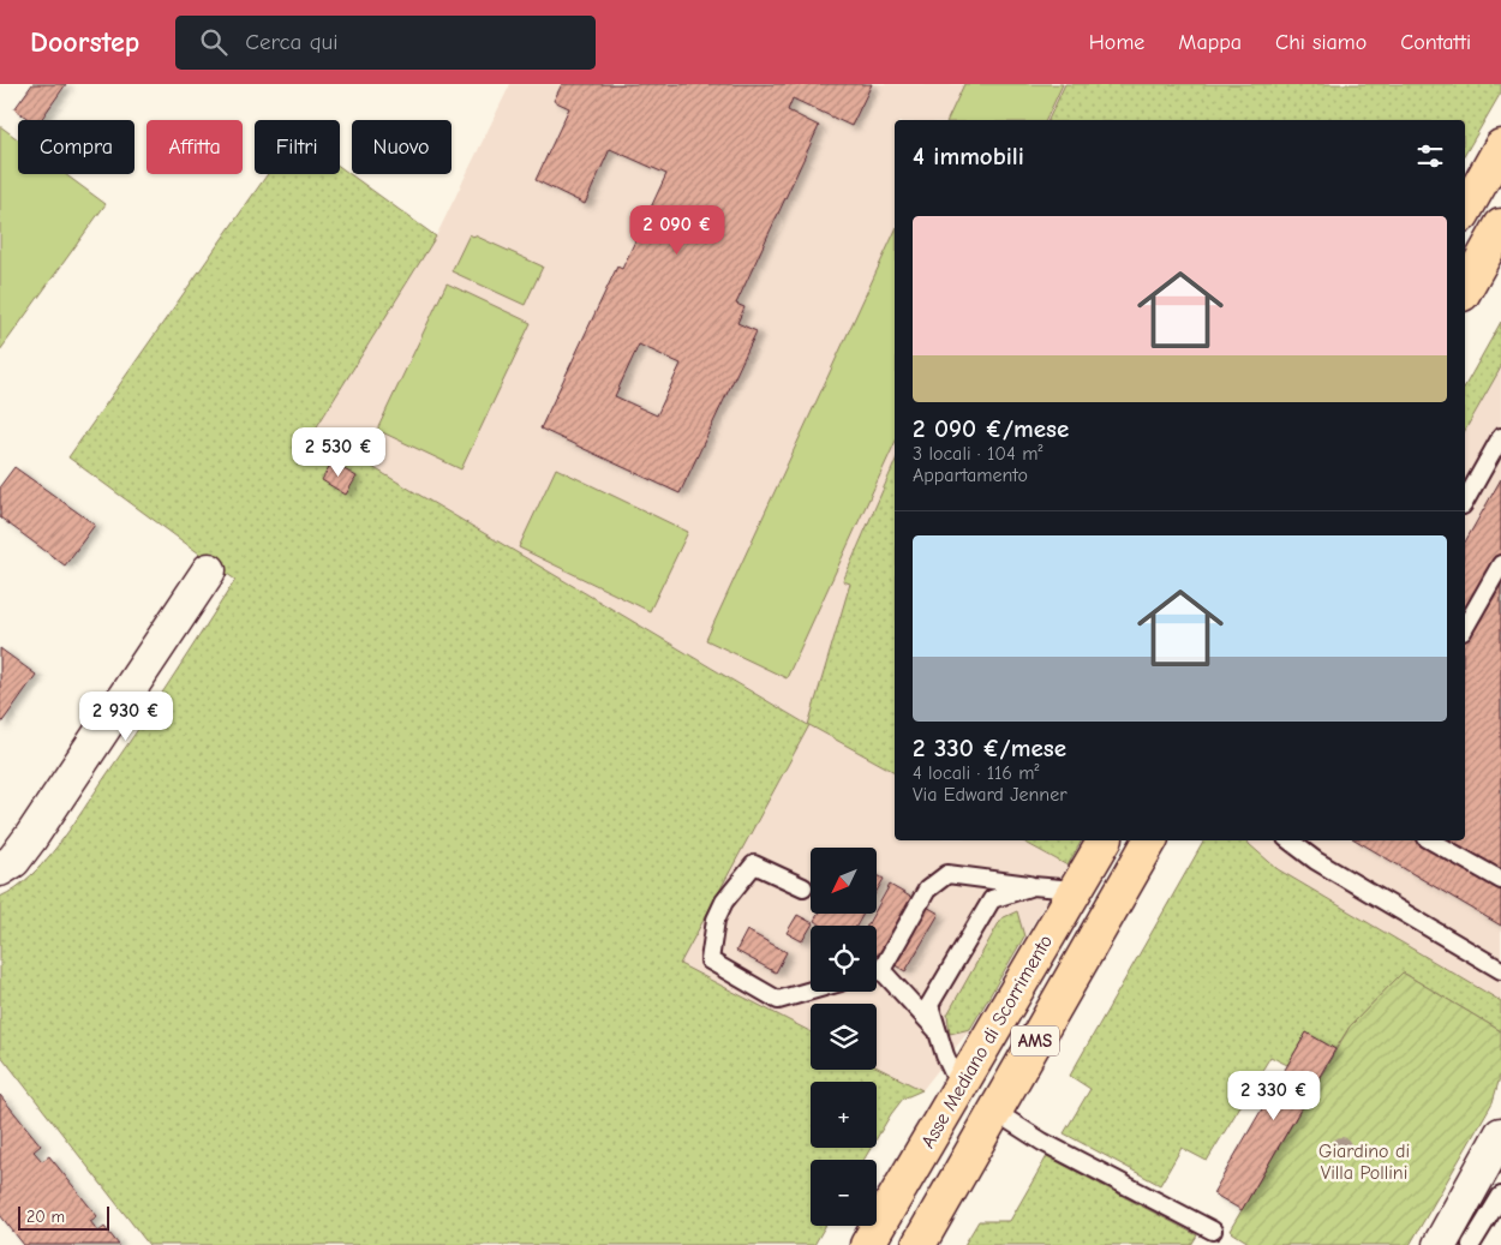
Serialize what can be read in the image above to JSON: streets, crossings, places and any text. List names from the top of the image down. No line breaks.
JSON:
{"streets":{"highway":["Asse Mediano di Scorrimento","AMS"]},"parks":["Giardino di Villa Pollini"],"scale_bar":"20 m","north":"bottom left","page":{"header":"Doorstep","search":"Cerca qui","nav":["Home","Mappa","Chi siamo","Contatti"],"chip":["Compra","Affitta","Filtri","Nuovo"],"heading":"4 immobili","list":[{"name":"2 090 €/mese","note":"3 locali · 104 m² · Appartamento"},{"name":"2 330 €/mese","note":"4 locali · 116 m² · Via Edward Jenner"}],"price":["2 090 €","2 530 €","2 930 €","2 330 €"],"map_buttons":["+","−"],"scale":"20 m"}}
